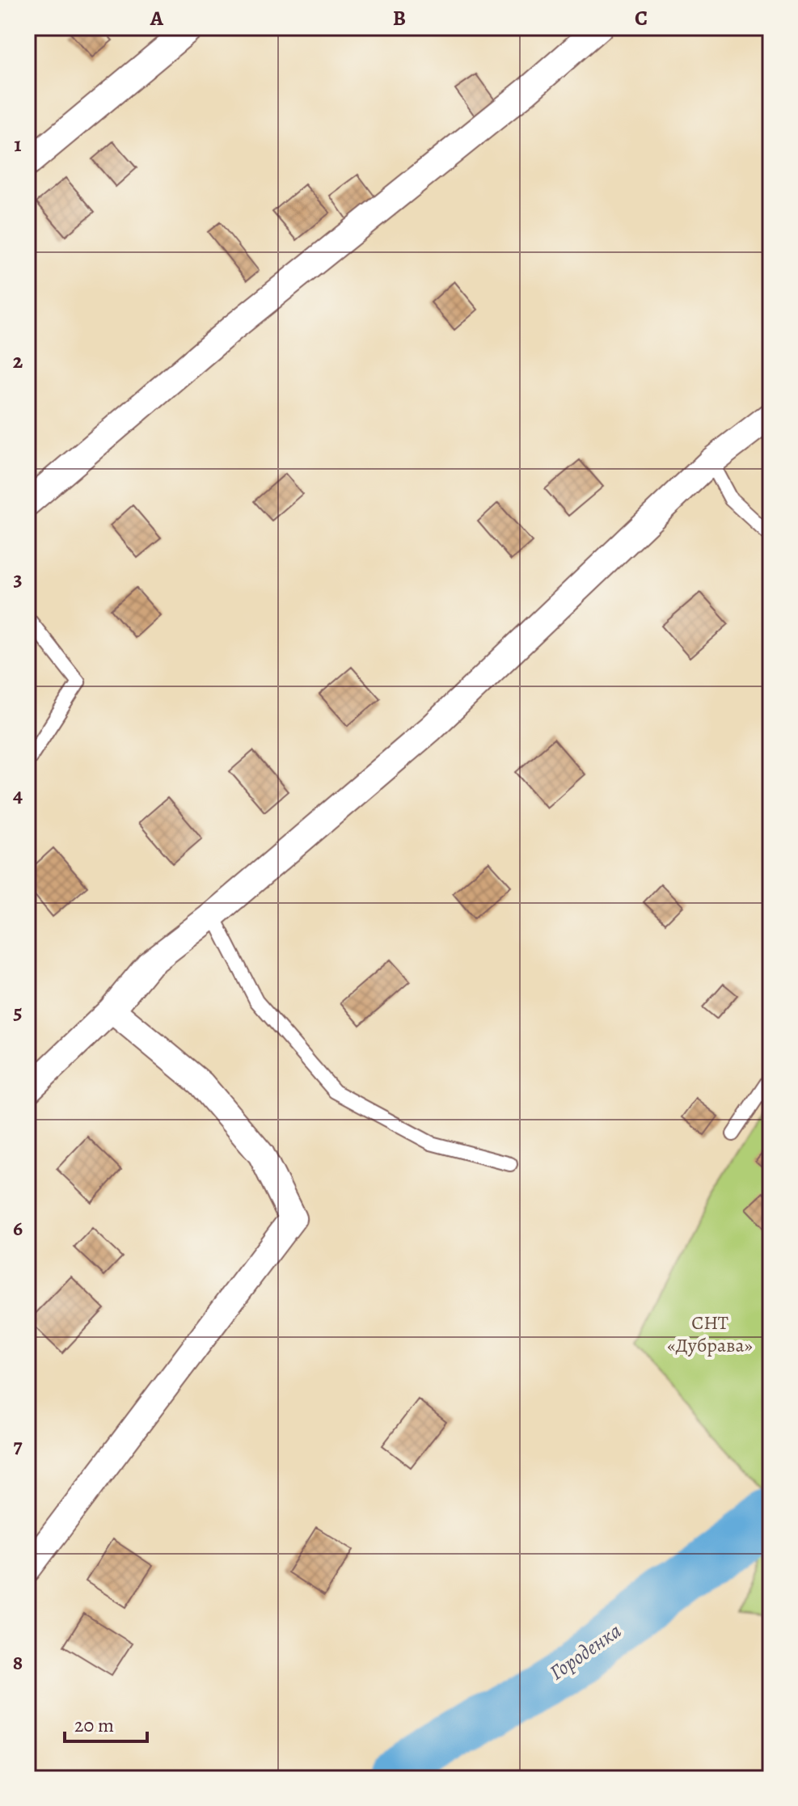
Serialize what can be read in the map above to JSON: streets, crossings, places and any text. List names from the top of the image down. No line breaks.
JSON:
{"water":["Городенка"],"parks":["СНТ «Дубрава»"],"scale_bar":"20 m","grid":{"columns":["A","B","C"],"rows":["1","2","3","4","5","6","7","8"]}}
